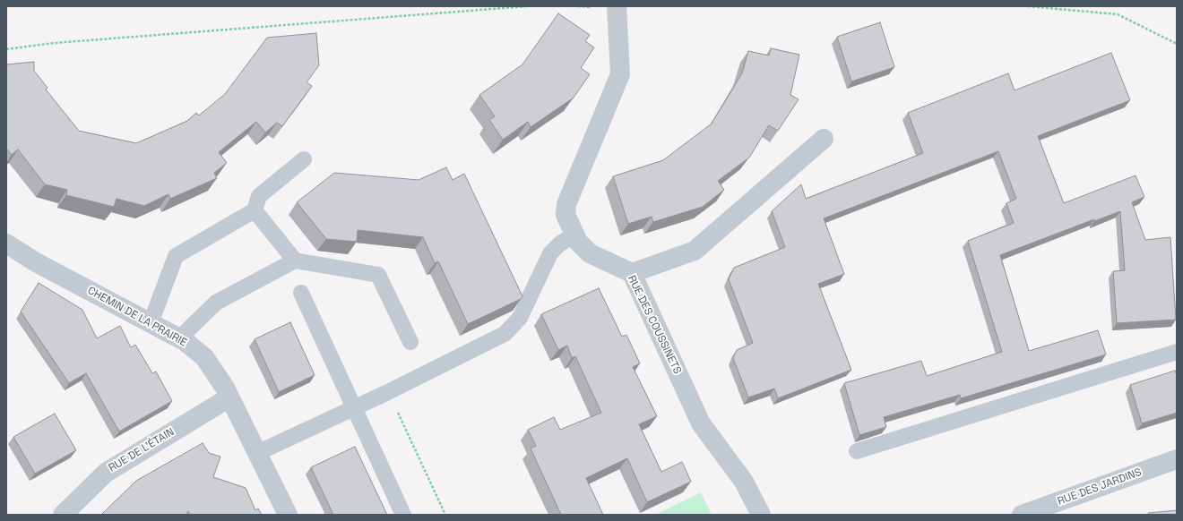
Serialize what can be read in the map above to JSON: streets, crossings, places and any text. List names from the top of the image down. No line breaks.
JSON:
{"streets":{"street":["CHEMIN DE LA PRAIRIE","RUE DES COUSSINETS","RUE DE L'ÉTAIN","RUE DES JARDINS"]},"crossings":[["CHEMIN DE LA PRAIRIE","RUE DE L'ÉTAIN"]]}
